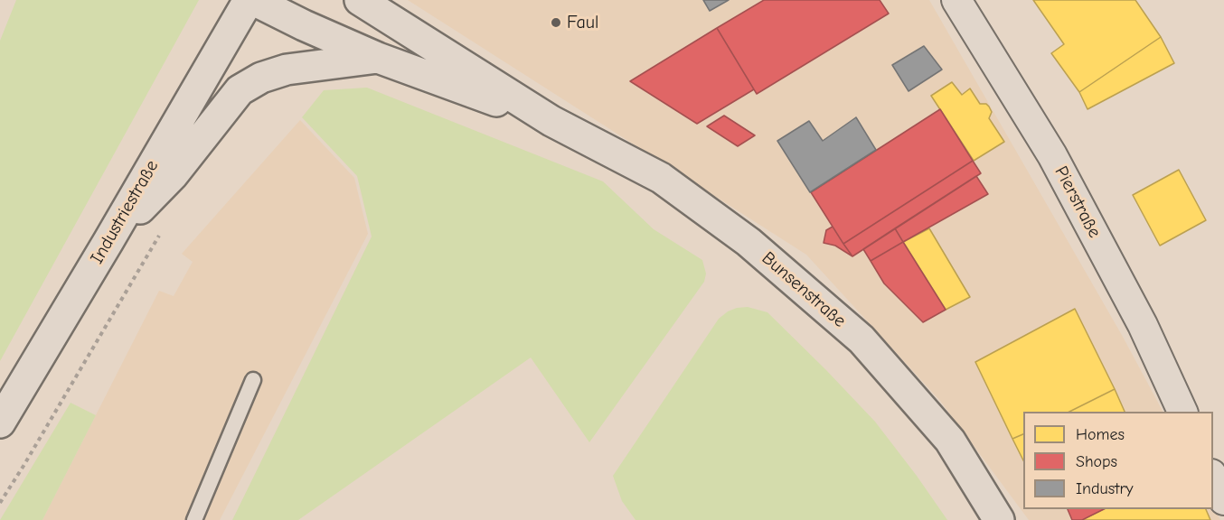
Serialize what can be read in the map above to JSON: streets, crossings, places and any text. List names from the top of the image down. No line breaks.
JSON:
{"streets":{"main road":["Industriestraße","Bunsenstraße"],"street":["Pierstraße"]},"crossings":[["Industriestraße","Bunsenstraße"]],"places":["Faul"],"legend":["Homes","Shops","Industry"]}
